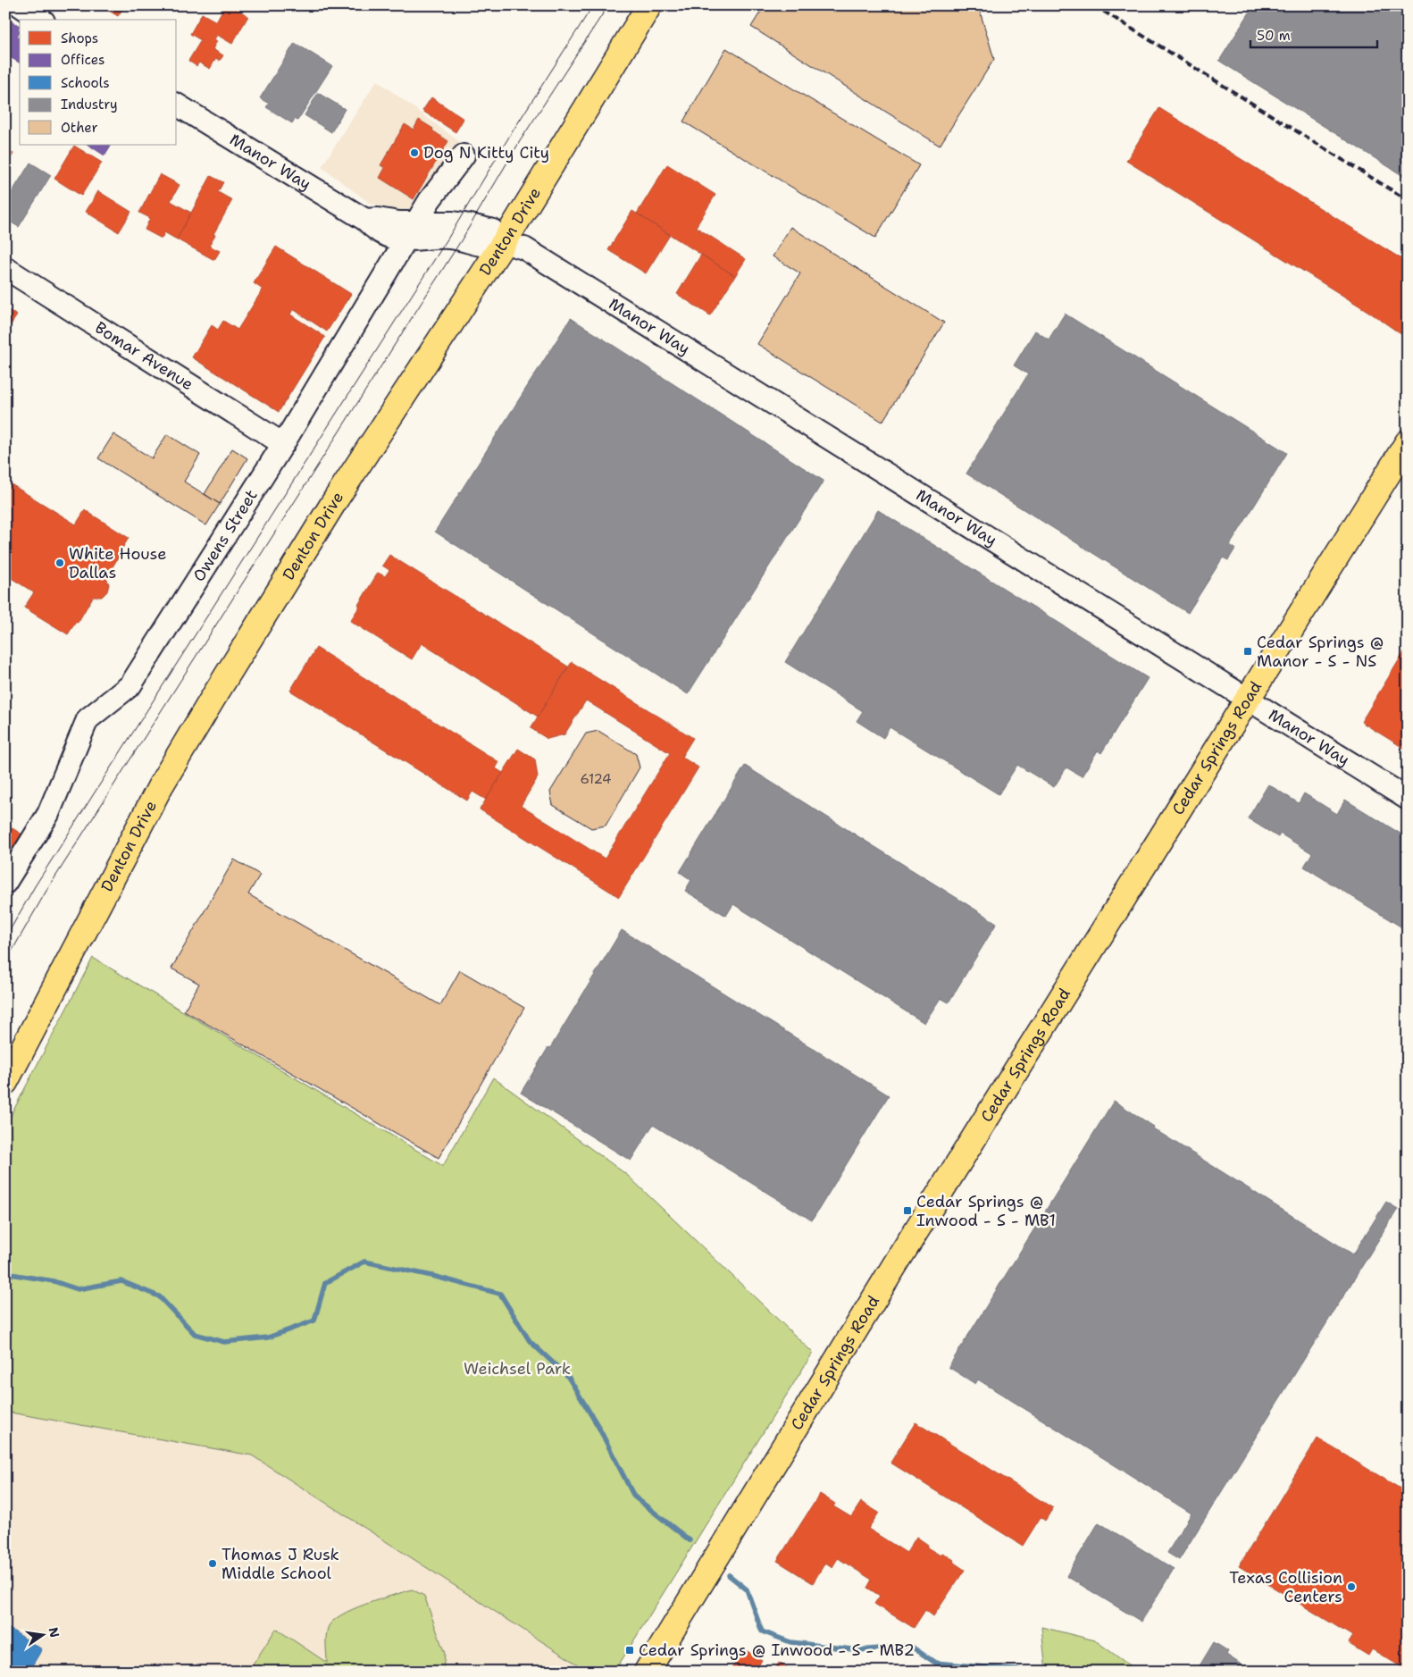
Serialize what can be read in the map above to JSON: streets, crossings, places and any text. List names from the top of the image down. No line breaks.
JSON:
{"streets":{"main road":["Denton Drive","Cedar Springs Road"],"street":["Manor Way","Bomar Avenue","Owens Street"]},"crossings":[["Manor Way","Denton Drive"],["Manor Way","Owens Street"],["Manor Way","Cedar Springs Road"],["Bomar Avenue","Owens Street"]],"parks":["Weichsel Park"],"places":{"other":["Dog N Kitty City","White House Dallas","Thomas J Rusk Middle School","Texas Collision Centers"],"transit":["Cedar Springs @ Manor - S - NS","Cedar Springs @ Inwood - S - MB1","Cedar Springs @ Inwood - S - MB2"]},"house_numbers":["6124"],"legend":["Shops","Offices","Schools","Industry","Other"],"scale_bar":"50 m","north":"right"}
